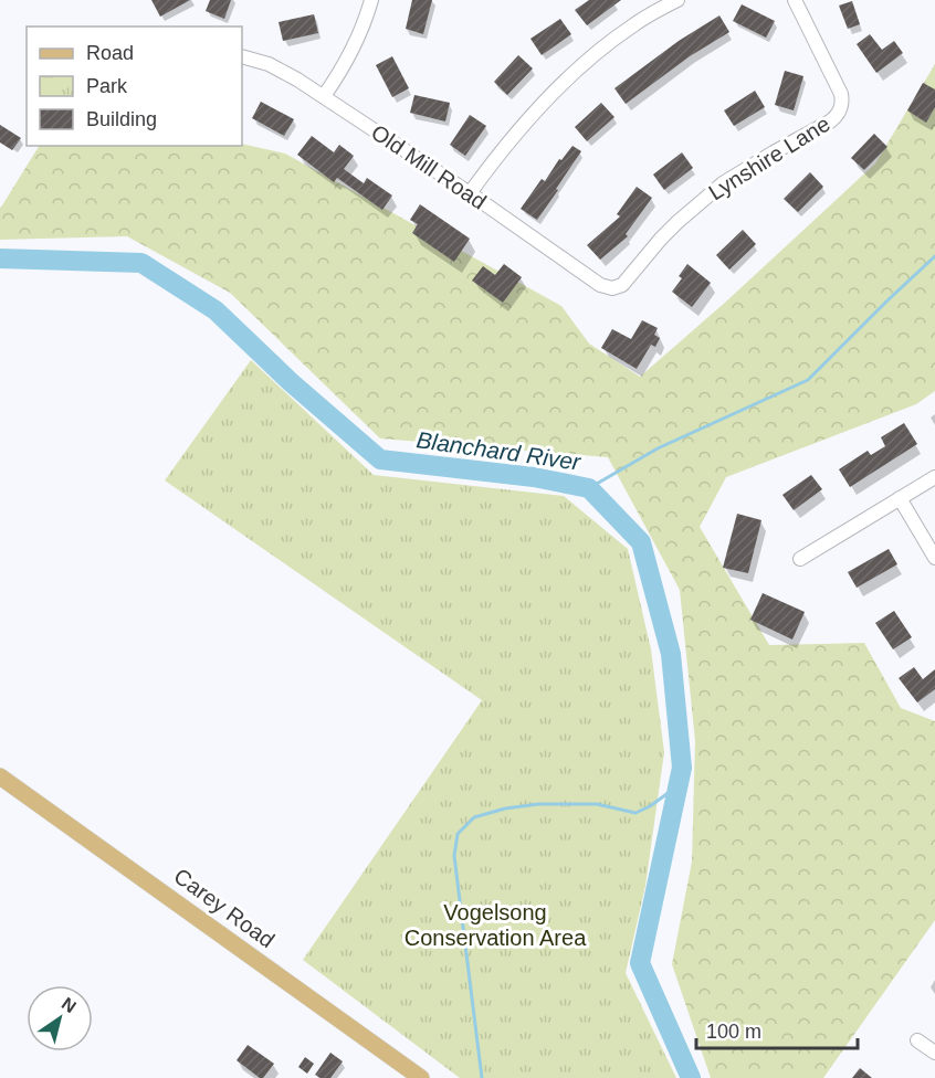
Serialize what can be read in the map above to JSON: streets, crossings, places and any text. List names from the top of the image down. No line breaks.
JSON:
{"streets":{"main road":["Carey Road"],"street":["Lynshire Lane","Old Mill Road"]},"crossings":[["Lynshire Lane","Old Mill Road"]],"water":["Blanchard River"],"parks":["Vogelsong Conservation Area"],"legend":["Road","Park","Building"],"scale_bar":"100 m","north":"top right"}
